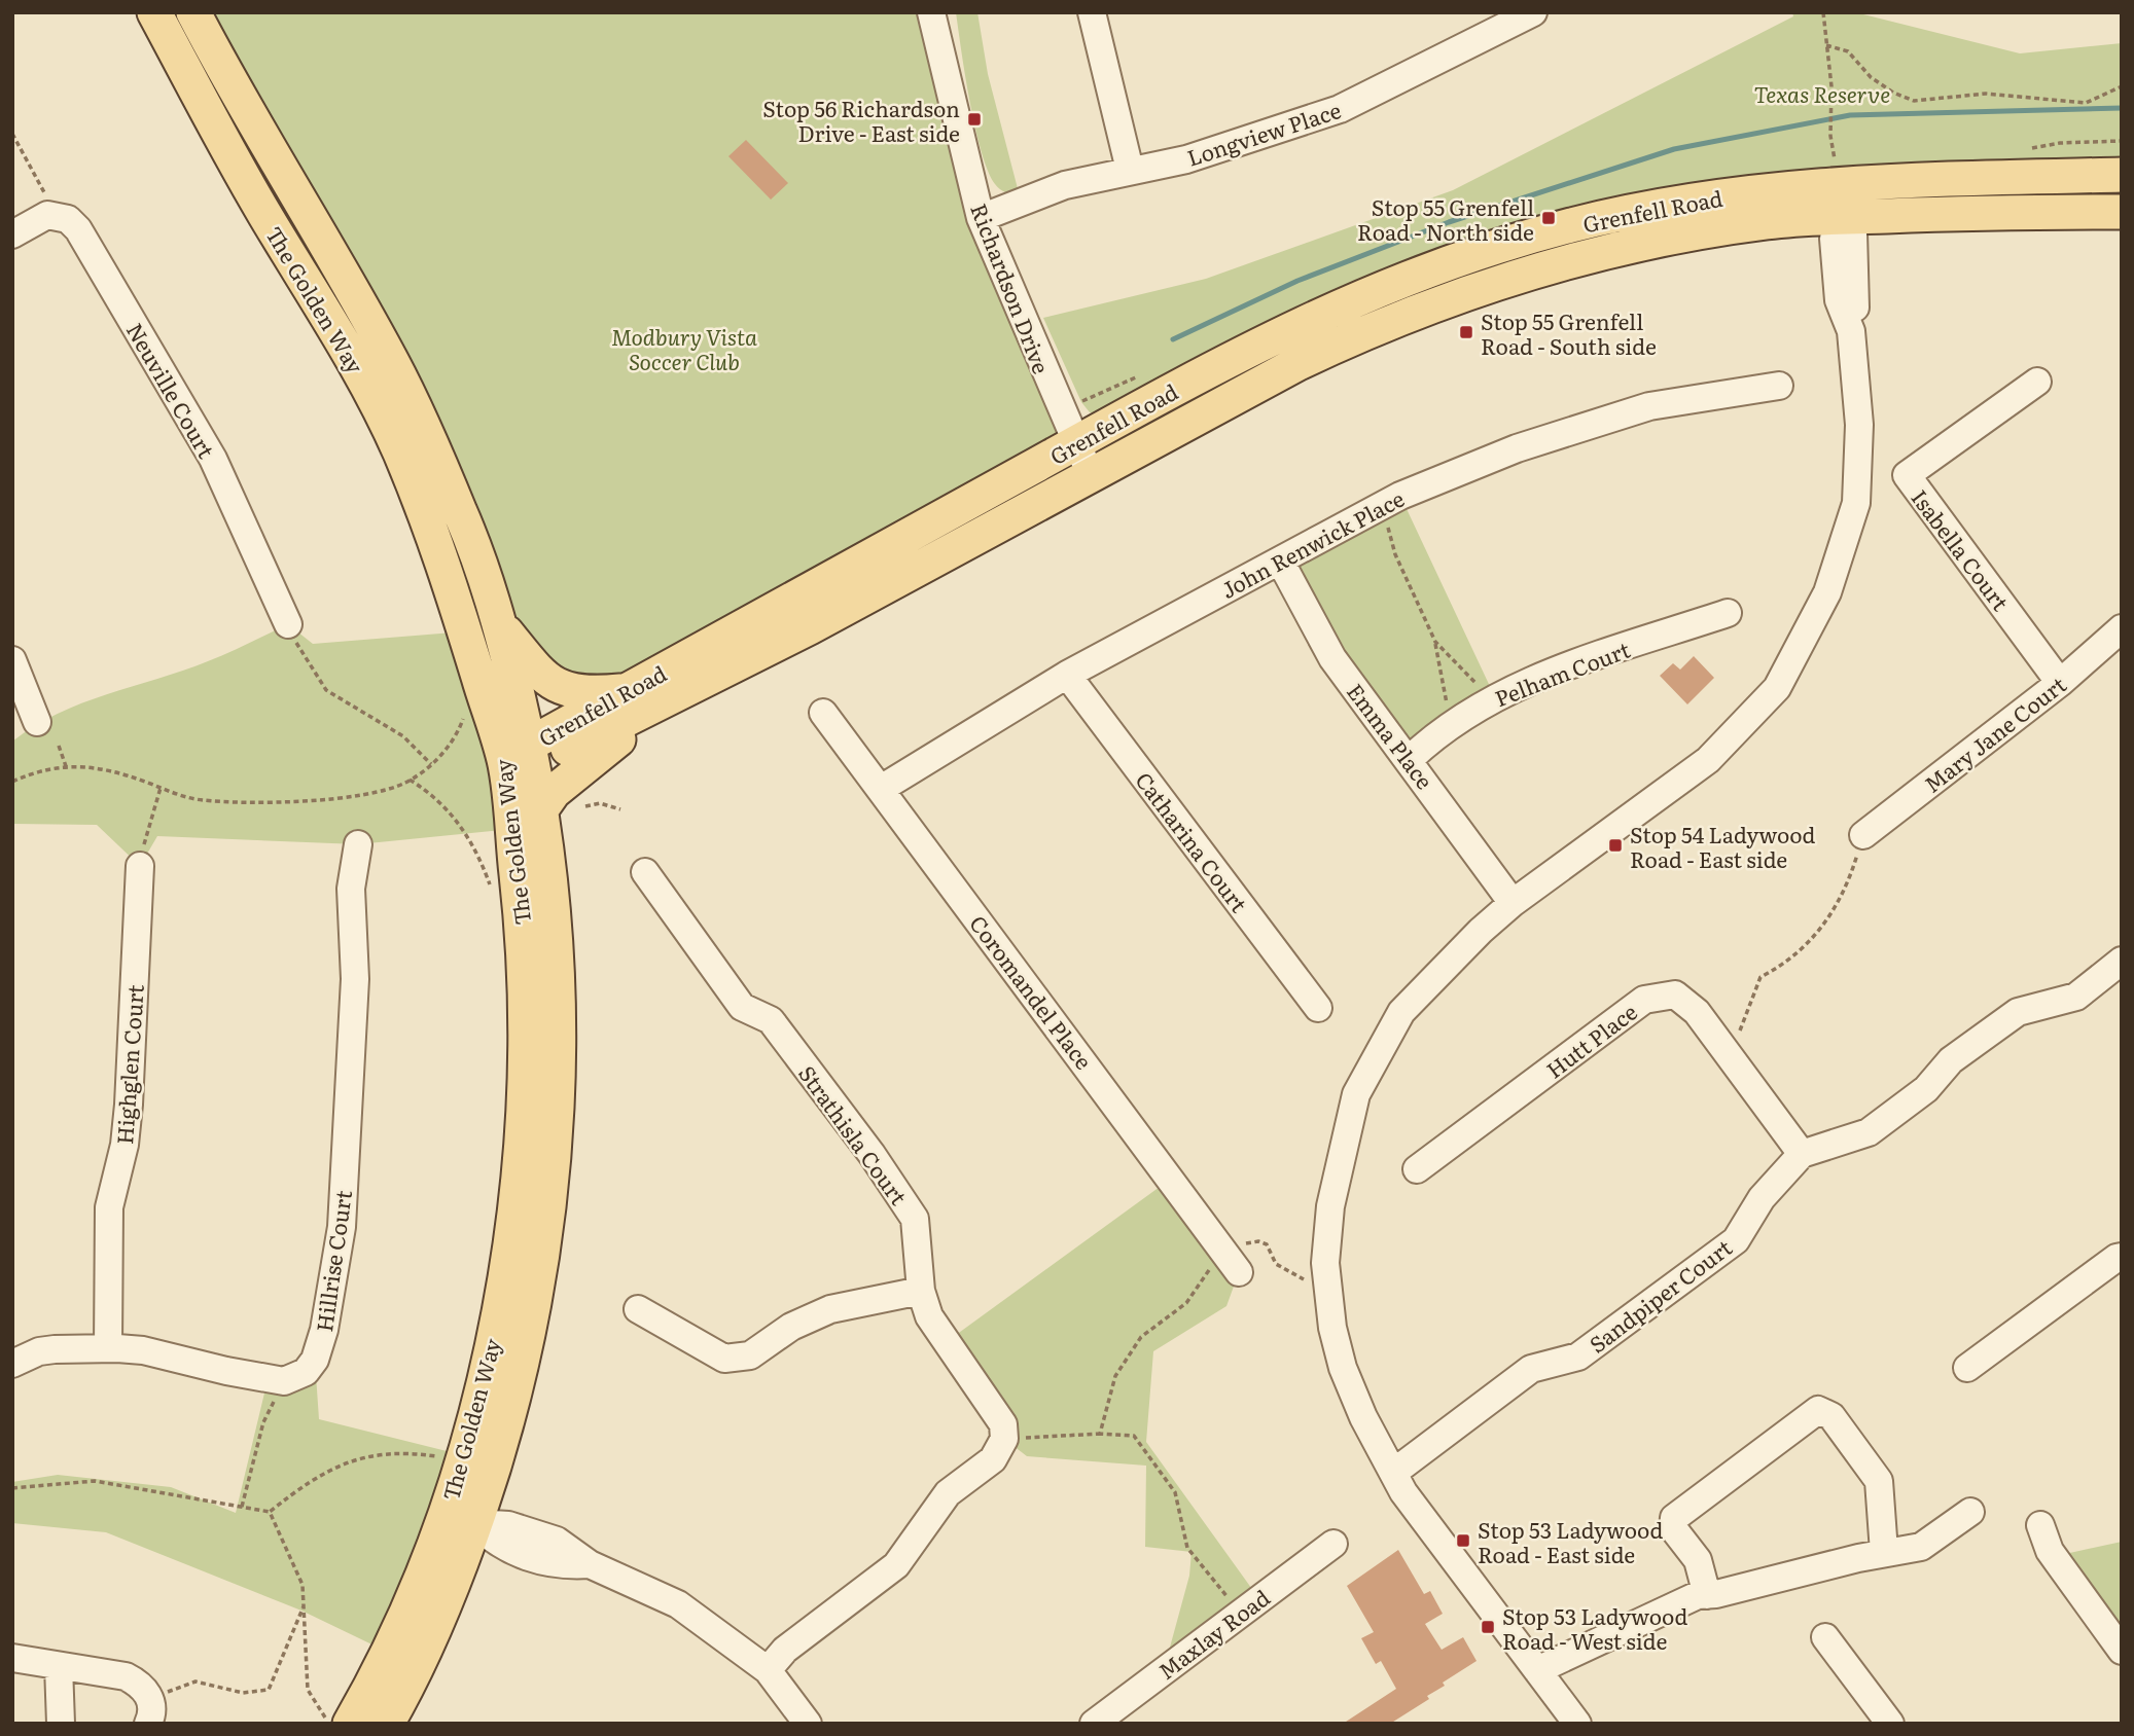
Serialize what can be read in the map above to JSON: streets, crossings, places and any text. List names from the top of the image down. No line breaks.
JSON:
{"streets":{"main road":["Grenfell Road","The Golden Way"],"street":["Longview Place","Richardson Drive","Neuville Court","John Renwick Place","Isabella Court","Pelham Court","Mary Jane Court","Emma Place","Catharina Court","Coromandel Place","Hutt Place","Highglen Court","Strathisla Court","Hillrise Court","Sandpiper Court","Maxlay Road"]},"crossings":[["Longview Place","Richardson Drive"],["Grenfell Road","Richardson Drive"],["Grenfell Road","The Golden Way"],["John Renwick Place","Emma Place"],["John Renwick Place","Catharina Court"],["John Renwick Place","Coromandel Place"],["Isabella Court","Mary Jane Court"],["Pelham Court","Emma Place"],["Hutt Place","Sandpiper Court"]],"parks":["Texas Reserve","Modbury Vista Soccer Club"],"places":{"transit":["Stop 56 Richardson Drive - East side","Stop 55 Grenfell Road - North side","Stop 55 Grenfell Road - South side","Stop 54 Ladywood Road - East side","Stop 53 Ladywood Road - East side","Stop 53 Ladywood Road - West side"]}}
